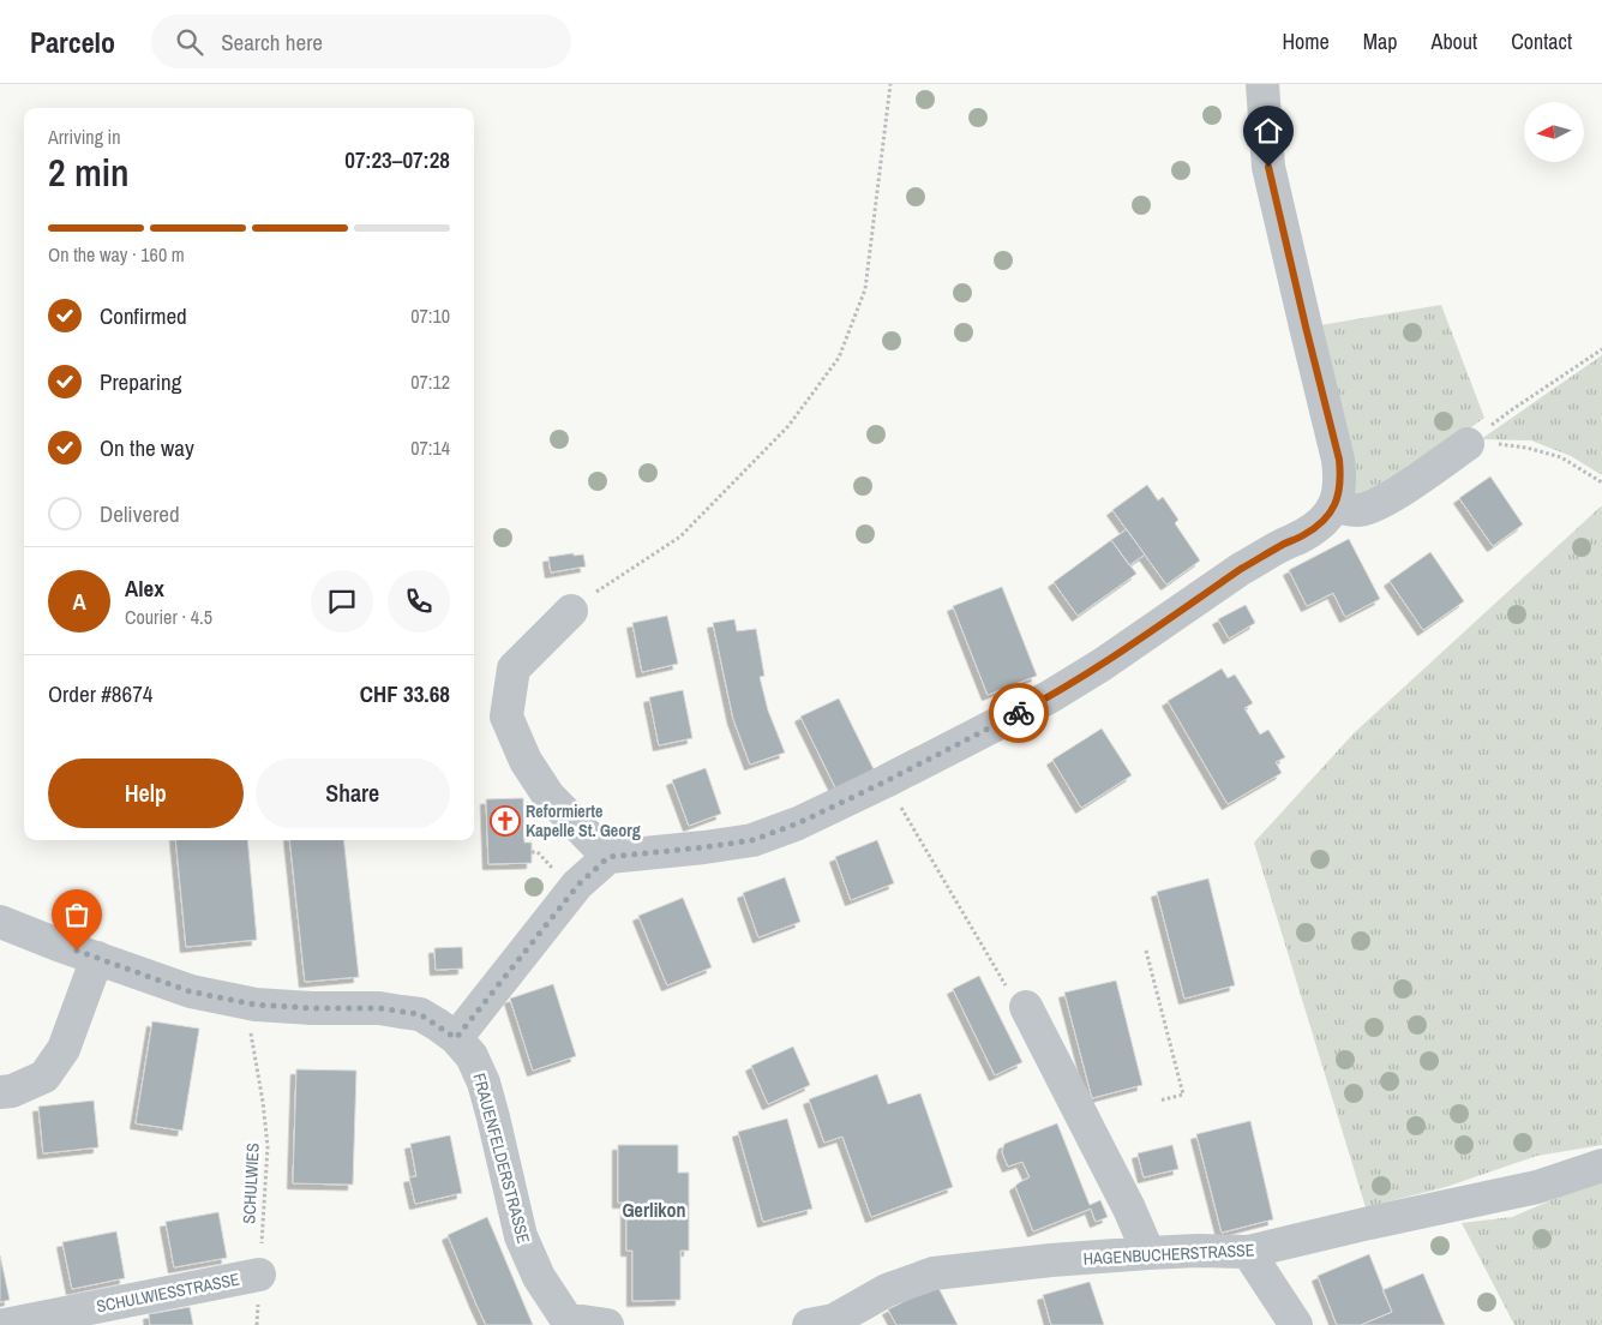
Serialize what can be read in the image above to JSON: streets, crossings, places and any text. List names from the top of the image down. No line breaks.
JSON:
{"streets":{"street":["FRAUENFELDERSTRASSE","HAGENBUCHERSTRASSE","SCHULWIESSTRASSE"],"path":["SCHULWIES"]},"crossings":[["SCHULWIES","SCHULWIESSTRASSE"]],"districts":["Gerlikon"],"places":{"church":["Reformierte Kapelle St. Georg"]},"north":"left","page":{"header":"Parcelo","search":"Search here","nav":["Home","Map","About","Contact"],"heading":["2 min","Arriving in","07:23–07:28"],"panel":["Alex","Courier · 4.5","Order #8674","CHF 33.68"],"bar":"On the way · 160 m","list":[["Confirmed","07:10"],["Preparing","07:12"],["On the way","07:14"],"Delivered"],"round":"A","buttons":["Help","Share"]}}
